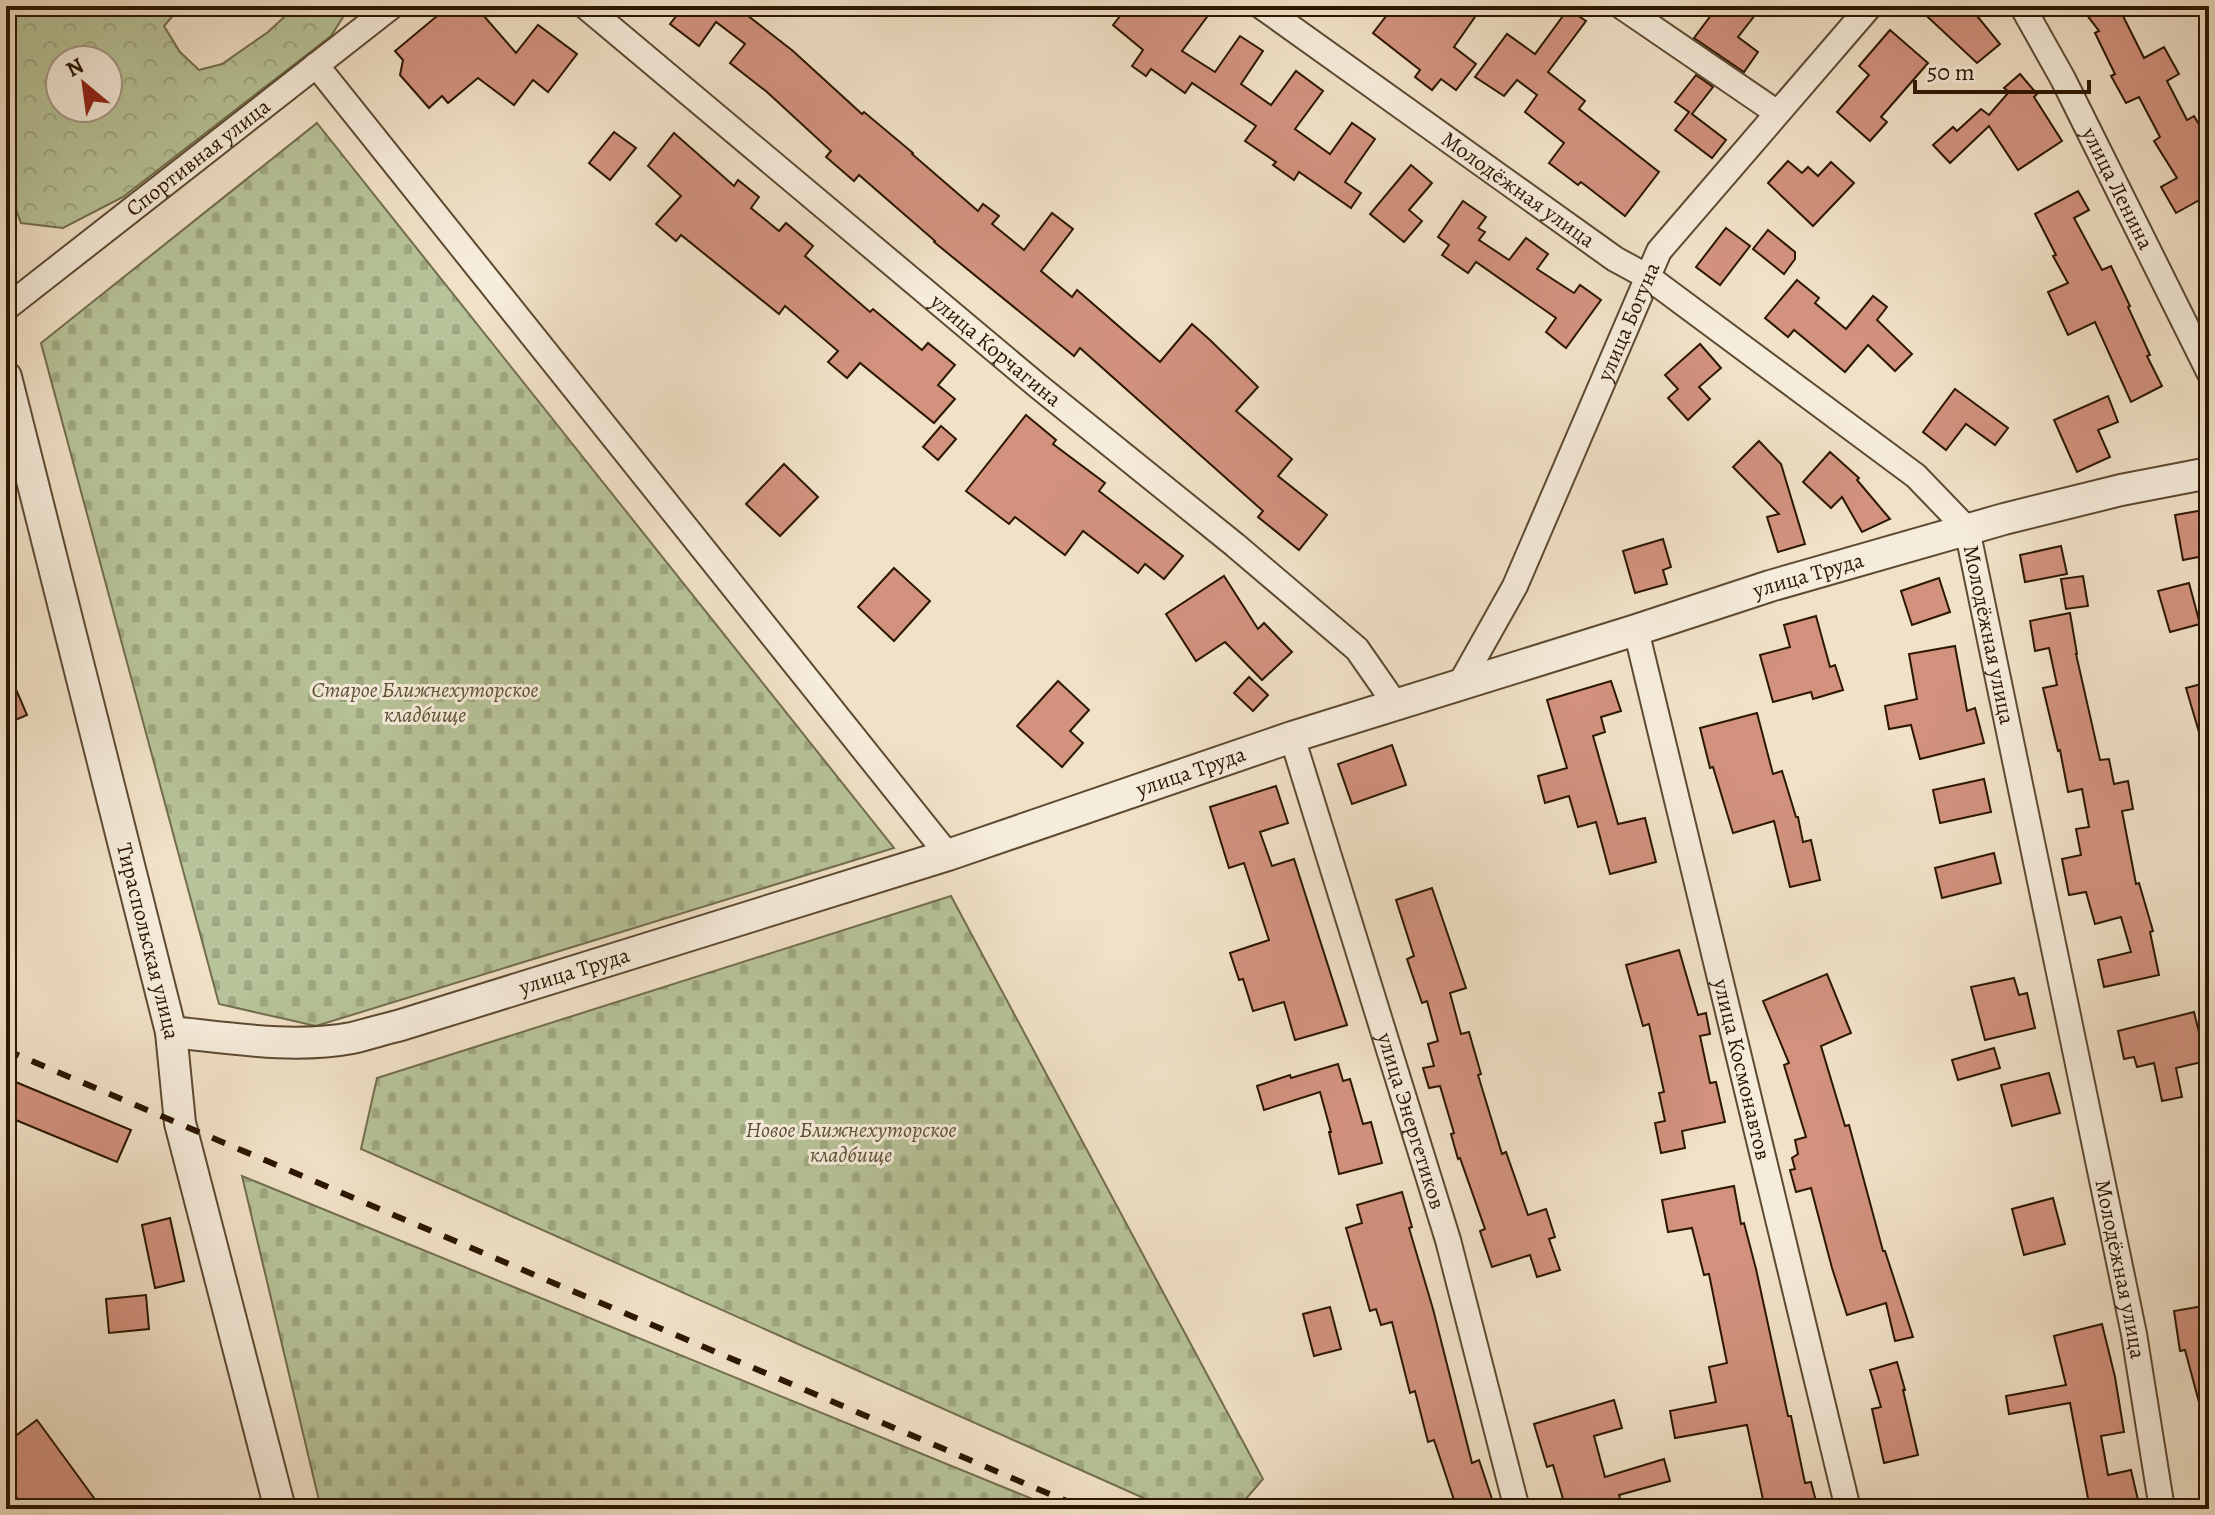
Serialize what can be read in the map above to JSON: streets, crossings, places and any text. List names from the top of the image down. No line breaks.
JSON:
{"streets":{"street":["Спортивная улица","улица Ленина","Молодёжная улица","улица Богуна","улица Корчагина","улица Труда","Тираспольская улица","улица Космонавтов","улица Энергетиков"]},"crossings":[["Молодёжная улица","улица Богуна"],["Молодёжная улица","улица Труда"],["улица Богуна","улица Труда"],["улица Корчагина","улица Труда"],["улица Труда","Тираспольская улица"],["улица Труда","улица Космонавтов"],["улица Труда","улица Энергетиков"]],"parks":["Старое Ближнехуторское кладбище","Новое Ближнехуторское кладбище"],"scale_bar":"50 m","north":"top left"}
